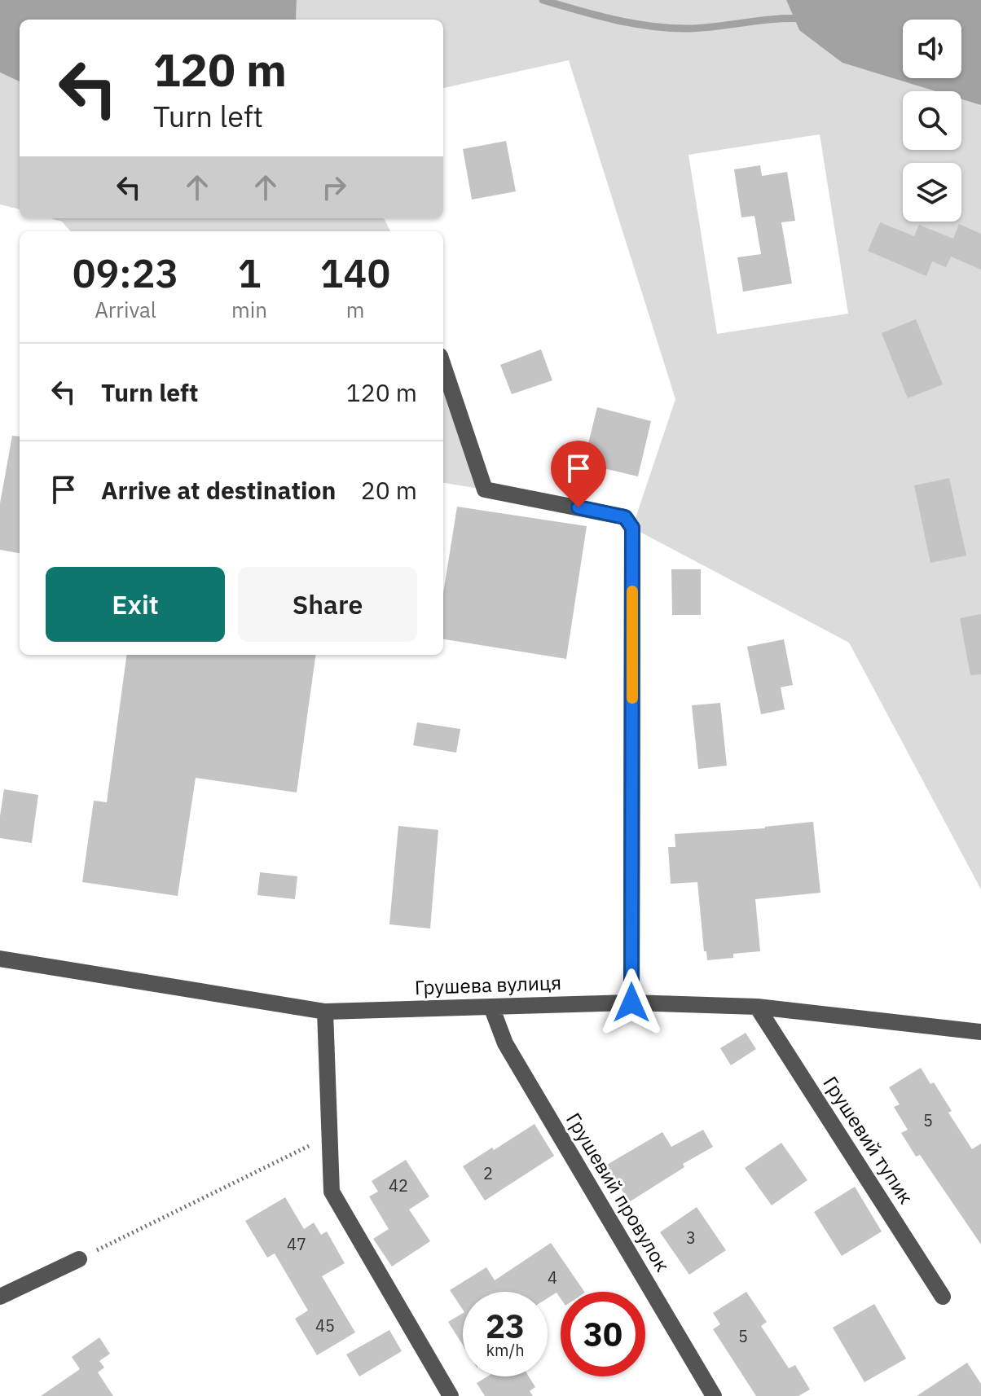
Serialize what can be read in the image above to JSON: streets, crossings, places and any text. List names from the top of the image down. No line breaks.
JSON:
{"streets":{"street":["Грушева вулиця","Грушевий тупик","Грушевий провулок"]},"crossings":[["Грушева вулиця","Грушевий тупик"],["Грушева вулиця","Грушевий провулок"]],"house_numbers":["5","2","42","3","47","4","45","5"],"page":{"turn":["120 m","Turn left"],"eta":["09:23","Arrival","1","min","140","m"],"list":[{"name":"Turn left","value":"120 m"},{"name":"Arrive at destination","value":"20 m"}],"buttons":["Exit","Share"],"speed":"23 km/h","limit":"30"}}
